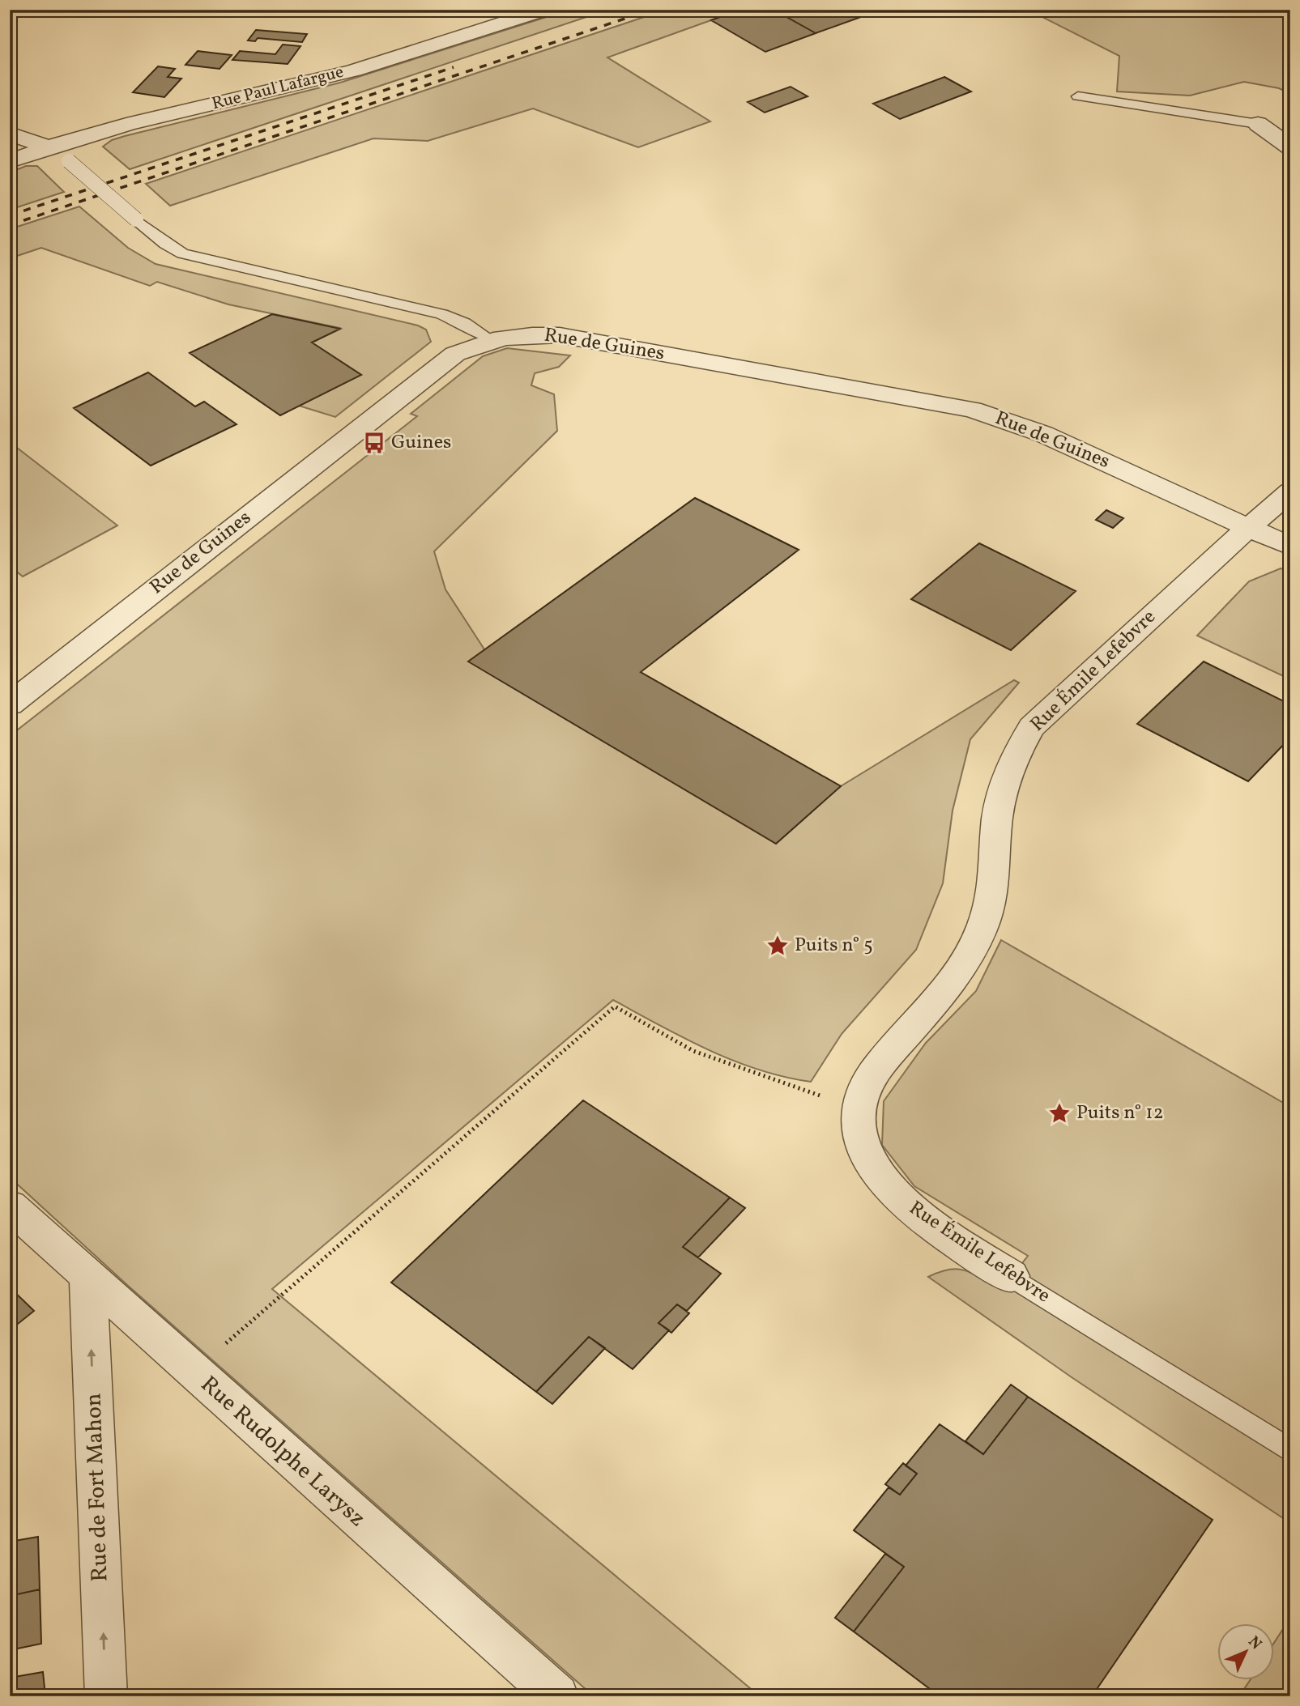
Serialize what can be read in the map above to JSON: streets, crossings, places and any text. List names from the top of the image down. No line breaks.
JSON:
{"streets":{"street":["Rue Paul Lafargue","Rue de Guines","Rue Émile Lefebvre","Rue Rudolphe Larysz","Rue de Fort Mahon"]},"crossings":[["Rue de Guines","Rue Émile Lefebvre"],["Rue Rudolphe Larysz","Rue de Fort Mahon"]],"one_way":["Rue de Fort Mahon"],"places":{"bus stop":["Guines"],"place":["Puits n° 5","Puits n° 12"]},"north":"top right"}
